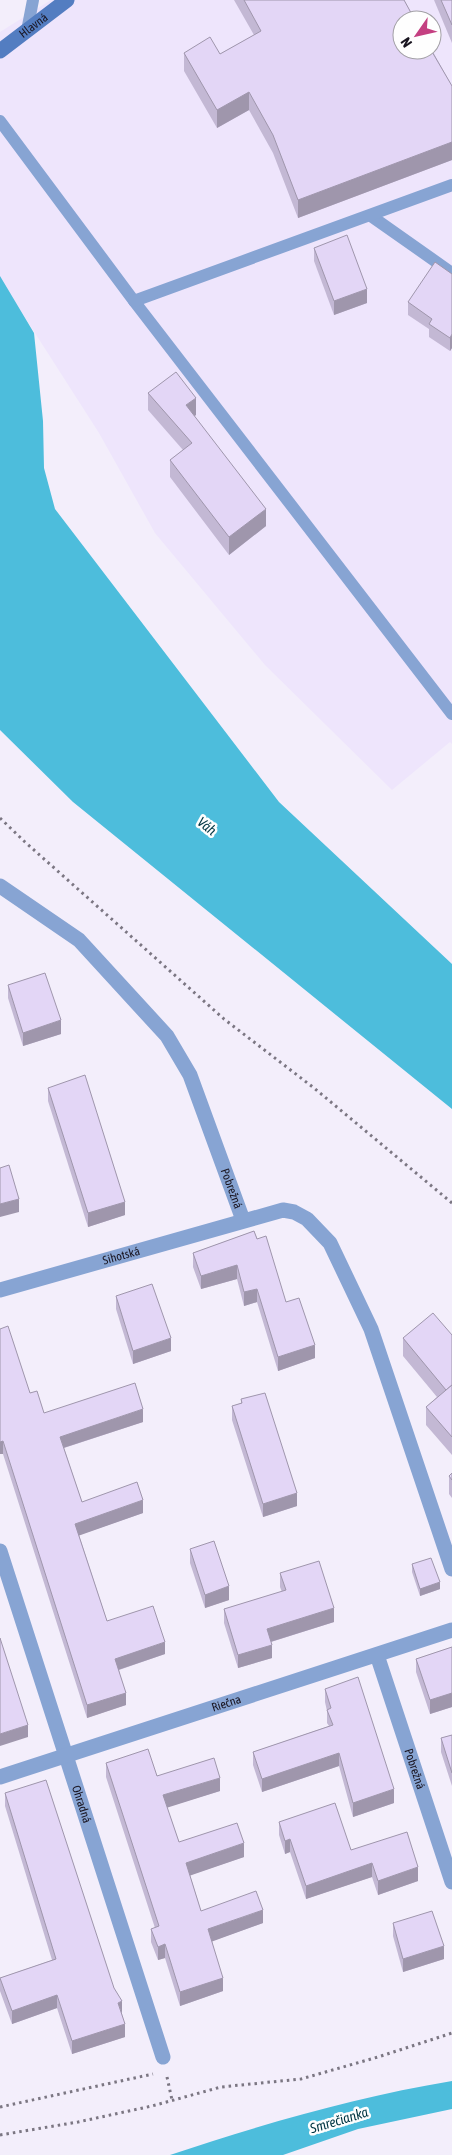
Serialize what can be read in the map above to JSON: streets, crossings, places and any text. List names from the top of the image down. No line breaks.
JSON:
{"streets":{"street":["Hlavná","Pobrežná","Sihotská","Riečna","Ohradná"]},"crossings":[["Pobrežná","Sihotská"],["Pobrežná","Riečna"],["Riečna","Ohradná"]],"water":["Váh","Smrečianka"],"north":"bottom left"}
